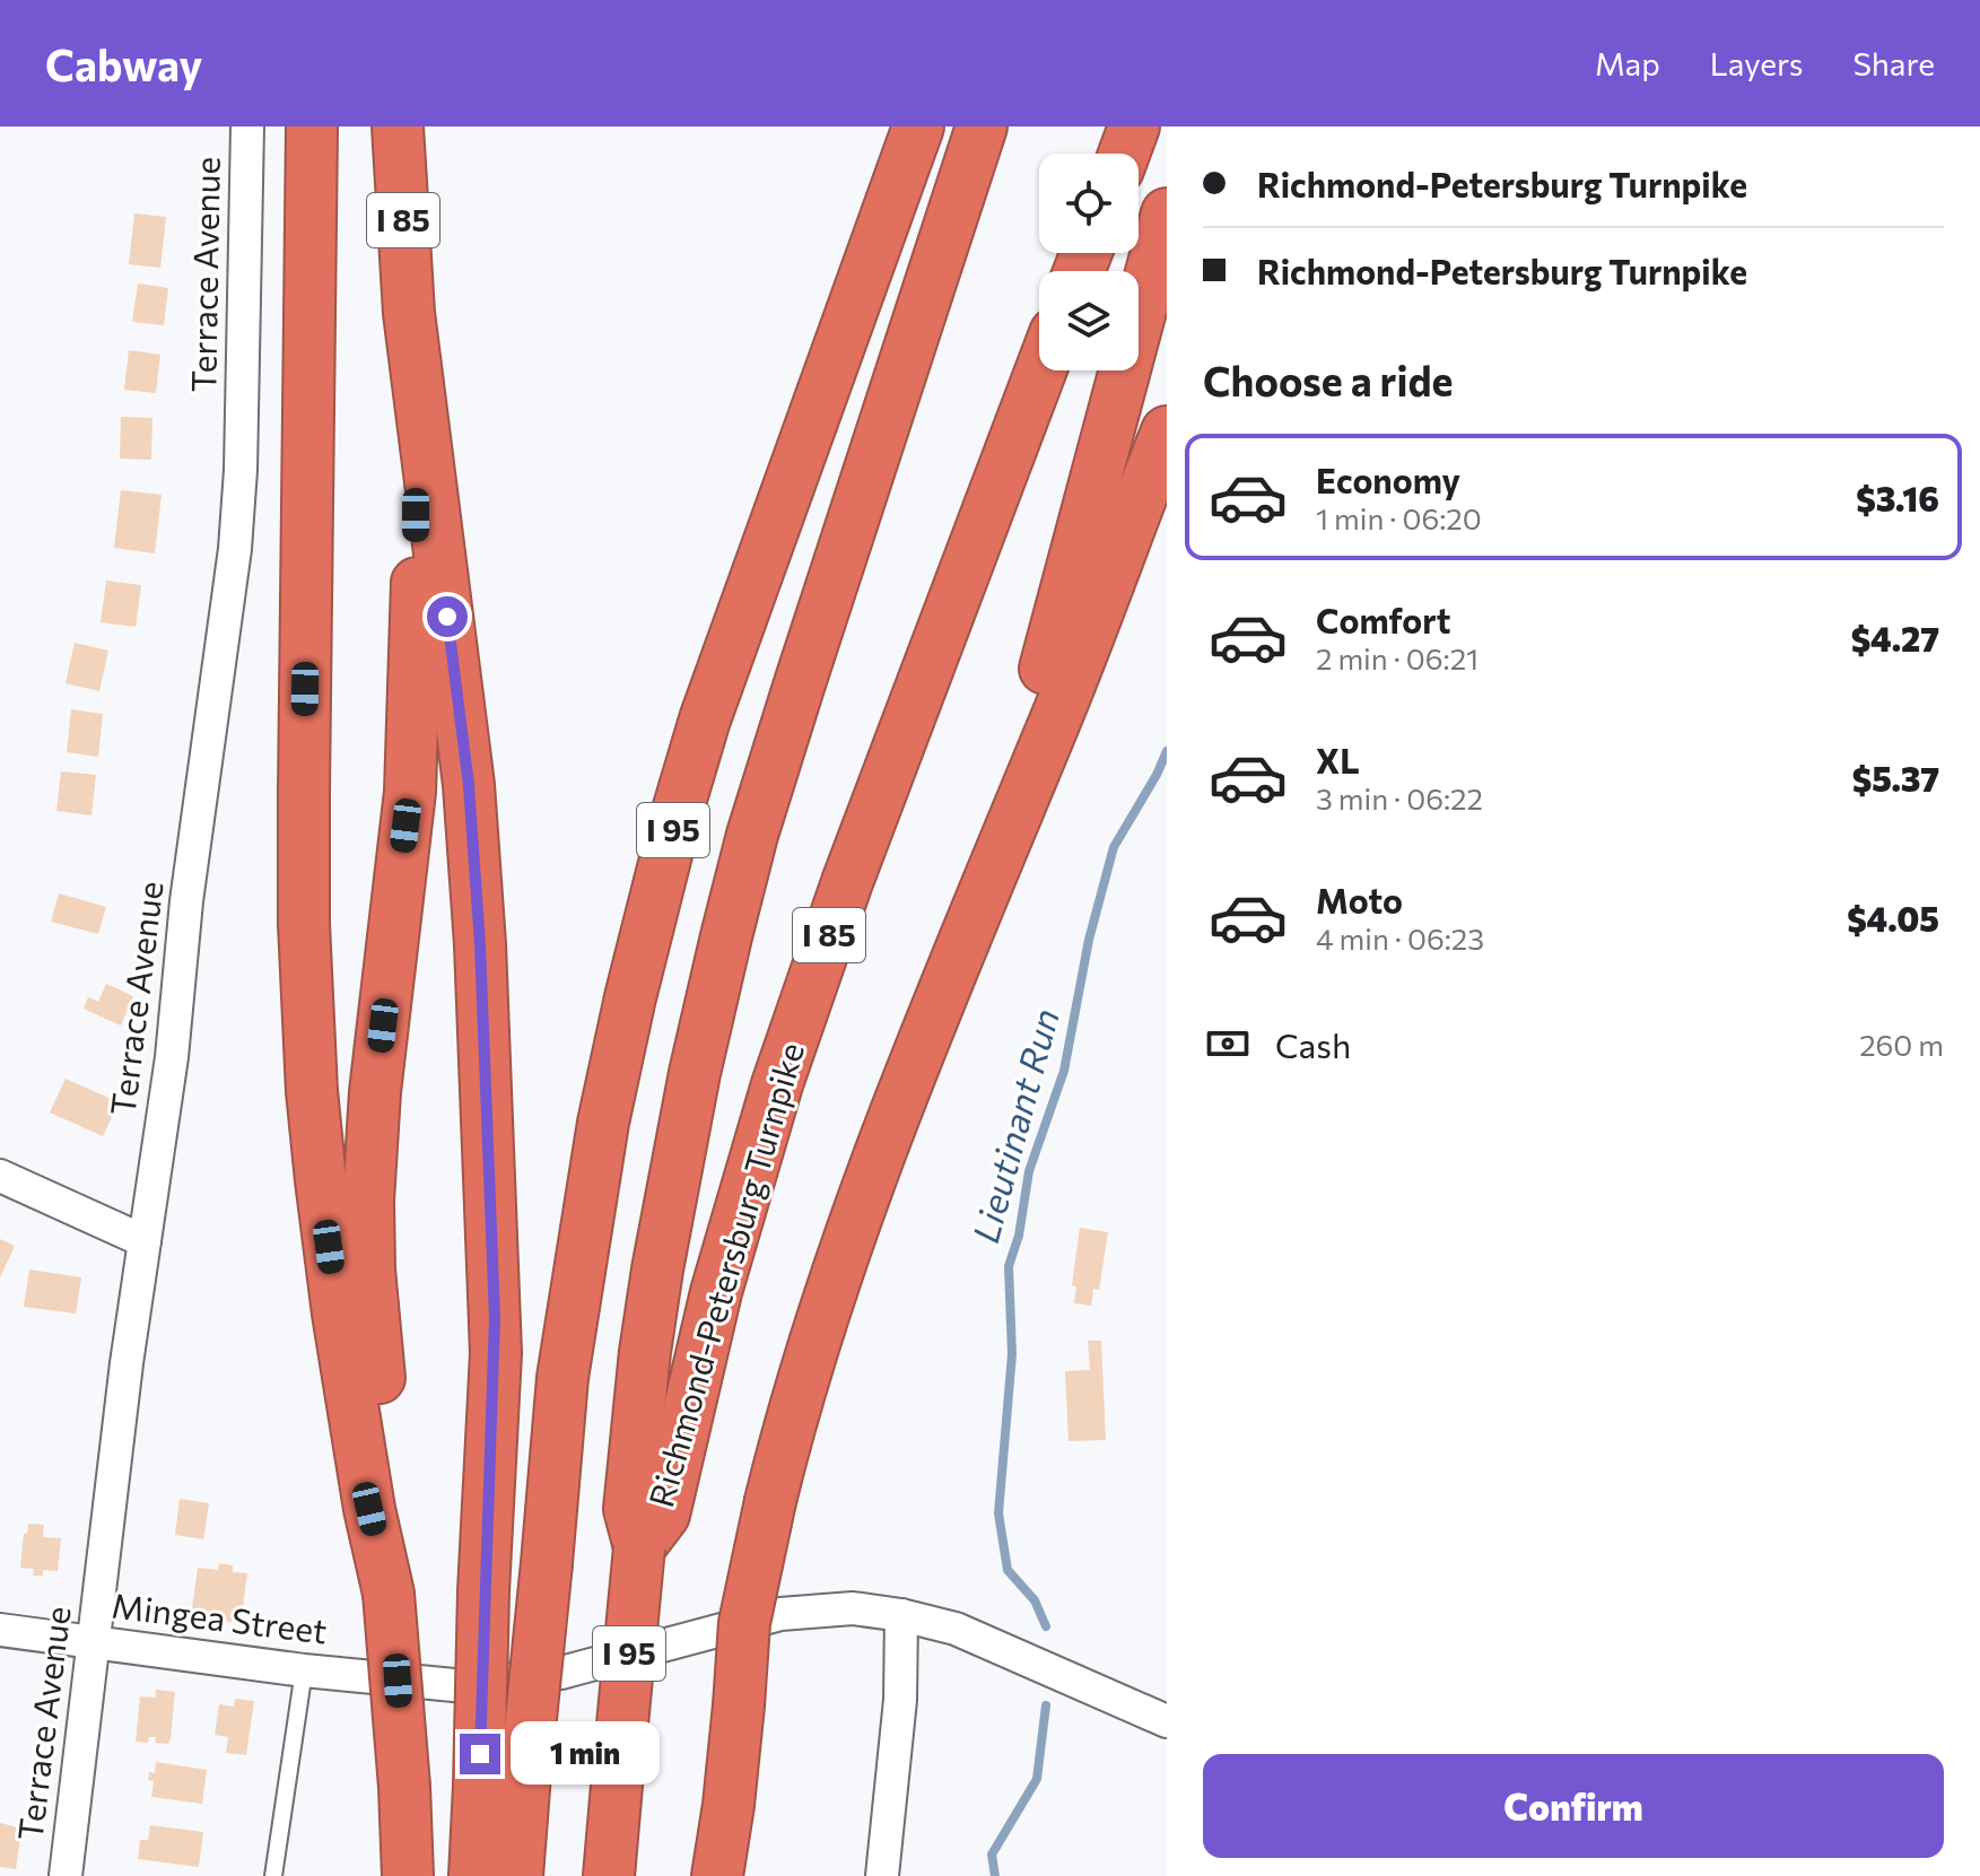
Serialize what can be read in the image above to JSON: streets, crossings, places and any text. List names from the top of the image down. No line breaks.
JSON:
{"streets":{"highway":["I 85","I 95","Richmond-Petersburg Turnpike"],"street":["Terrace Avenue","Mingea Street"]},"crossings":[["I 85","I 95"],["Terrace Avenue","Mingea Street"],["I 95","Richmond-Petersburg Turnpike"]],"water":["Lieutinant Run"],"page":{"header":"Cabway","nav":["Map","Layers","Share"],"banner":["Richmond-Petersburg Turnpike","Richmond-Petersburg Turnpike"],"heading":"Choose a ride","list":[{"name":"Economy","note":"1 min · 06:20","value":"$3.16"},{"name":"Comfort","note":"2 min · 06:21","value":"$4.27"},{"name":"XL","note":"3 min · 06:22","value":"$5.37"},{"name":"Moto","note":"4 min · 06:23","value":"$4.05"}],"pay":["Cash","260 m"],"bubble":"1 min","buttons":"Confirm"}}
